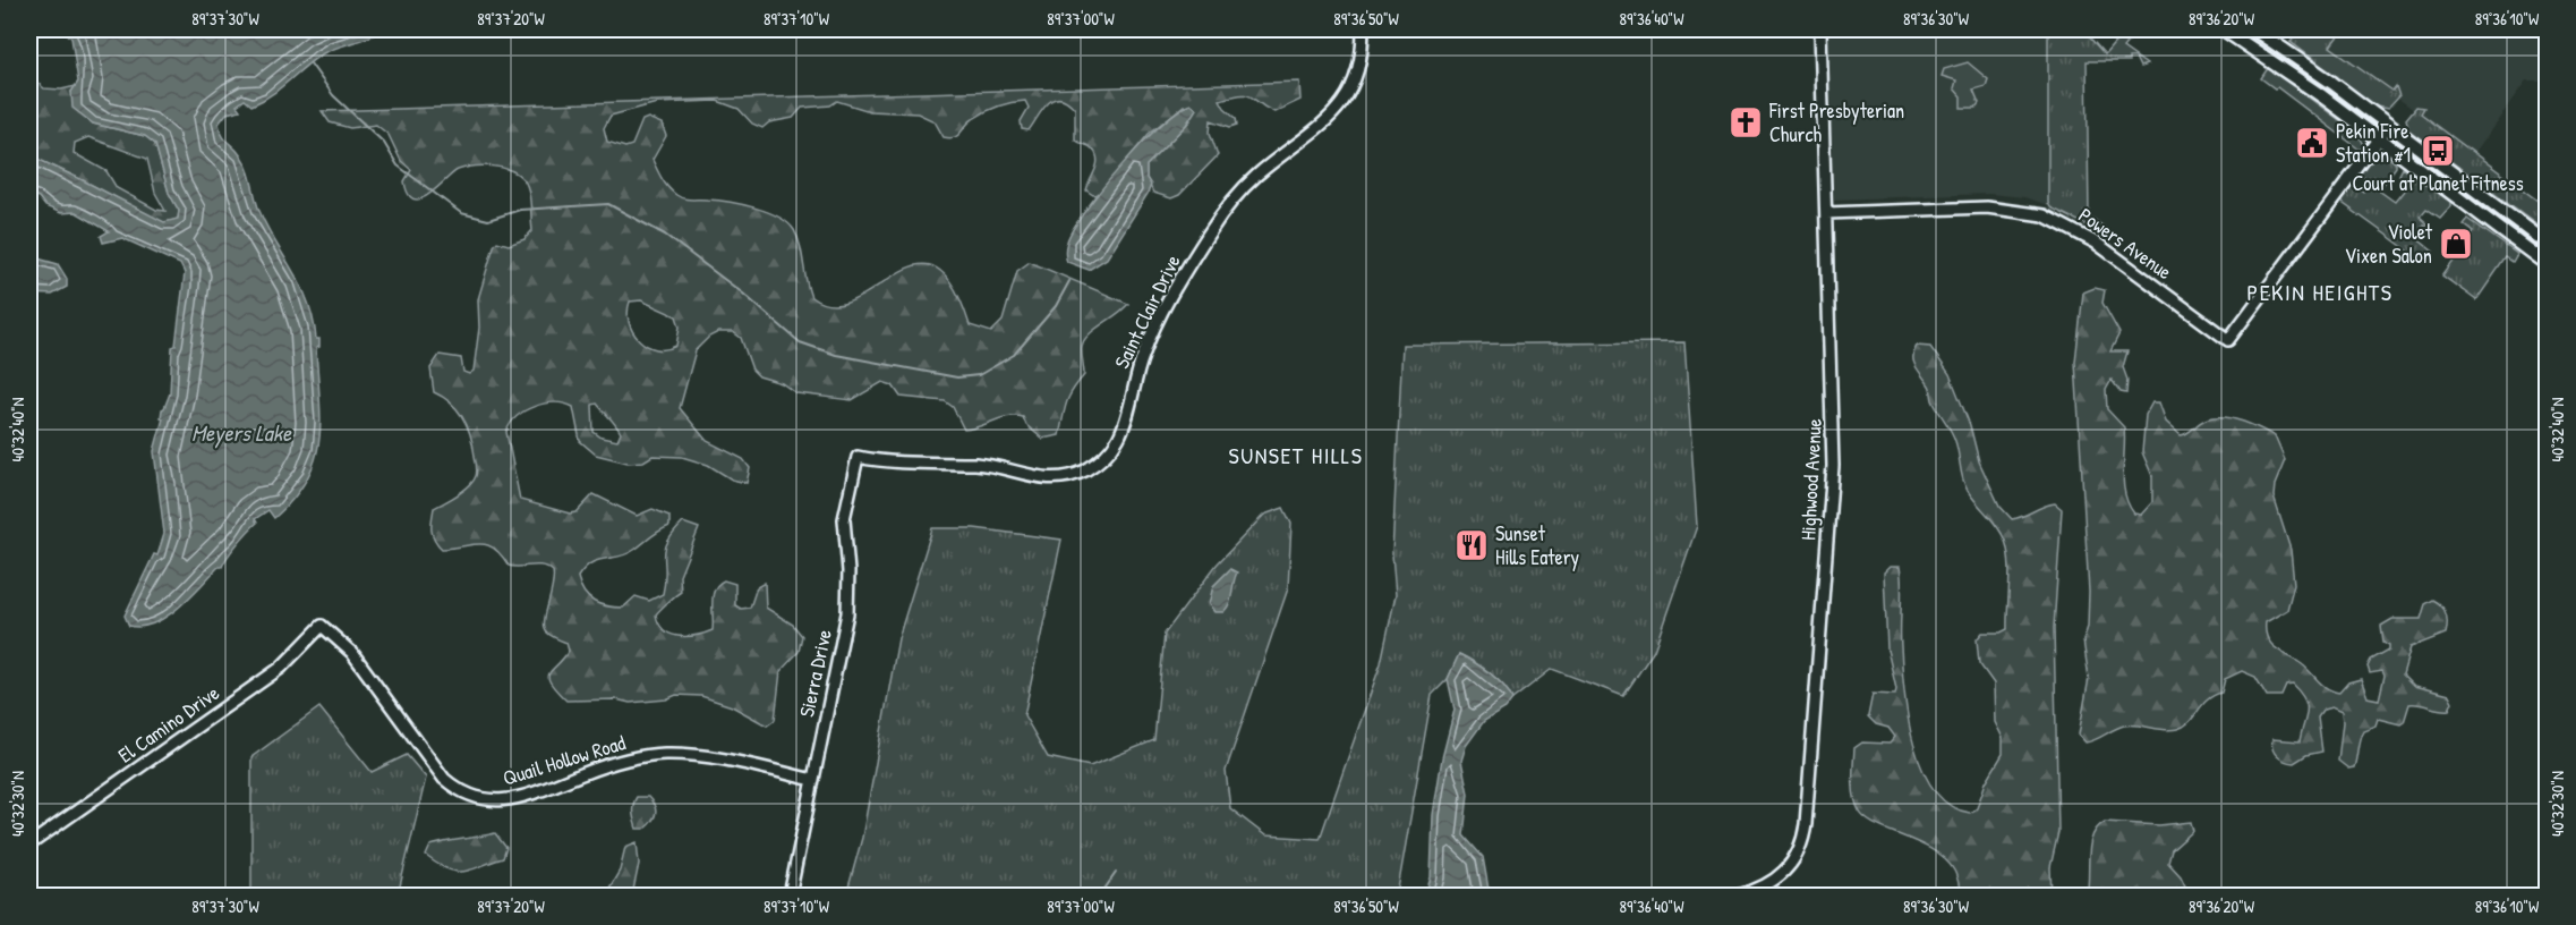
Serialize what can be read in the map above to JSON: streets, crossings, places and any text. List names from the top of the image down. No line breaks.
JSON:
{"streets":{"street":["Powers Avenue","Saint Clair Drive","Highwood Avenue","Sierra Drive","El Camino Drive","Quail Hollow Road"]},"crossings":[["Powers Avenue","Highwood Avenue"],["Saint Clair Drive","Sierra Drive"],["Sierra Drive","Quail Hollow Road"],["El Camino Drive","Quail Hollow Road"]],"districts":["PEKIN HEIGHTS","SUNSET HILLS"],"water":["Meyers Lake"],"places":{"church":["First Presbyterian Church"],"public building":["Pekin Fire Station #1"],"bus stop":["Court at Planet Fitness"],"shop":["Violet Vixen Salon"],"restaurant":["Sunset Hills Eatery"]},"coordinates":["89°37'30\"W","89°37'20\"W","89°37'10\"W","89°37'00\"W","89°36'50\"W","89°36'40\"W","89°36'30\"W","89°36'20\"W","89°36'10\"W","40°32'40\"N","40°32'30\"N"]}
